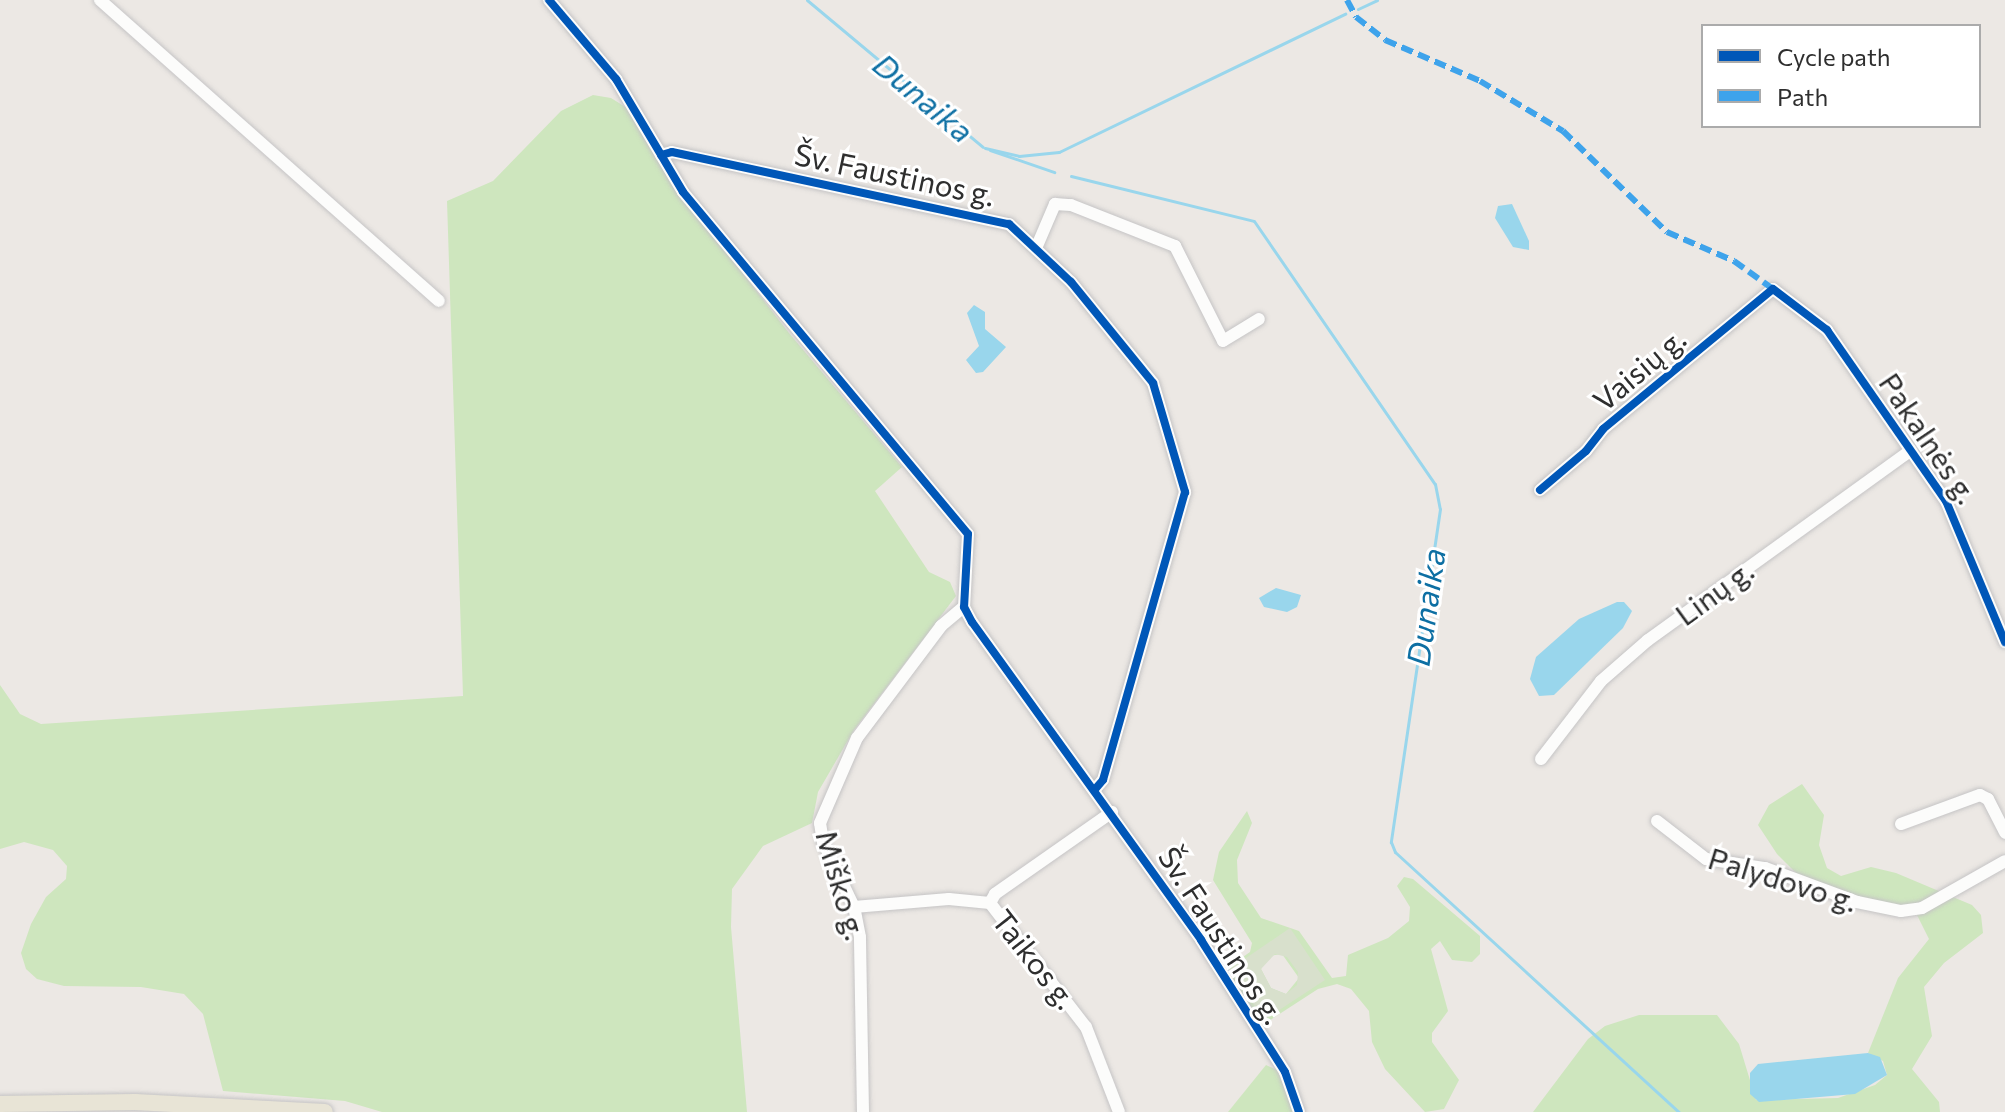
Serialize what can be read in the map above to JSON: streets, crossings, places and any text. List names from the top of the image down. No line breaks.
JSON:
{"streets":{"street":["Šv. Faustinos g.","Vaisių g.","Pakalnės g.","Linų g.","Palydovo g.","Miško g.","Taikos g."]},"crossings":[["Šv. Faustinos g.","Miško g."],["Šv. Faustinos g.","Taikos g."],["Vaisių g.","Pakalnės g."],["Pakalnės g.","Linų g."]],"water":["Dunaika"],"legend":["Cycle path","Path"]}
